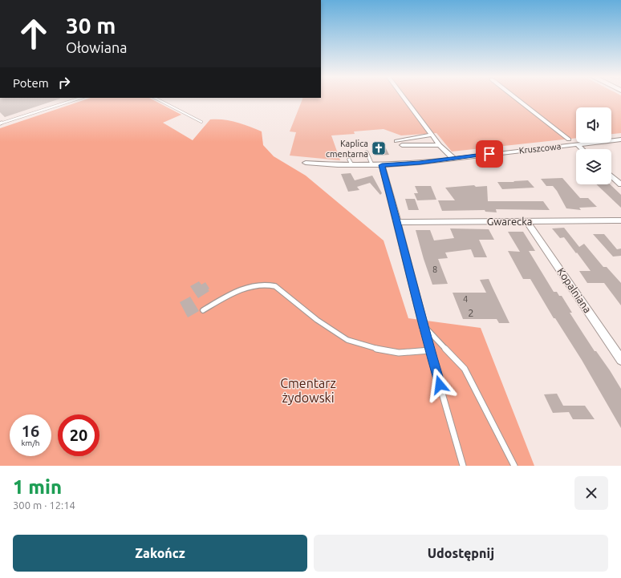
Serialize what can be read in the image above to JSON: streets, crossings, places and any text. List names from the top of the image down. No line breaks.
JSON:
{"streets":{"street":["Kruszcowa","Gwarecka","Kopalniana"]},"crossings":[["Gwarecka","Kopalniana"]],"parks":["Cmentarz żydowski"],"places":{"church":["Kaplica cmentarna"]},"house_numbers":["8","4","2"],"page":{"turn":["30 m","Ołowiana"],"then":"Potem","speed":"16 km/h","limit":"20","heading":["1 min","300 m · 12:14"],"buttons":["Zakończ","Udostępnij"]}}
